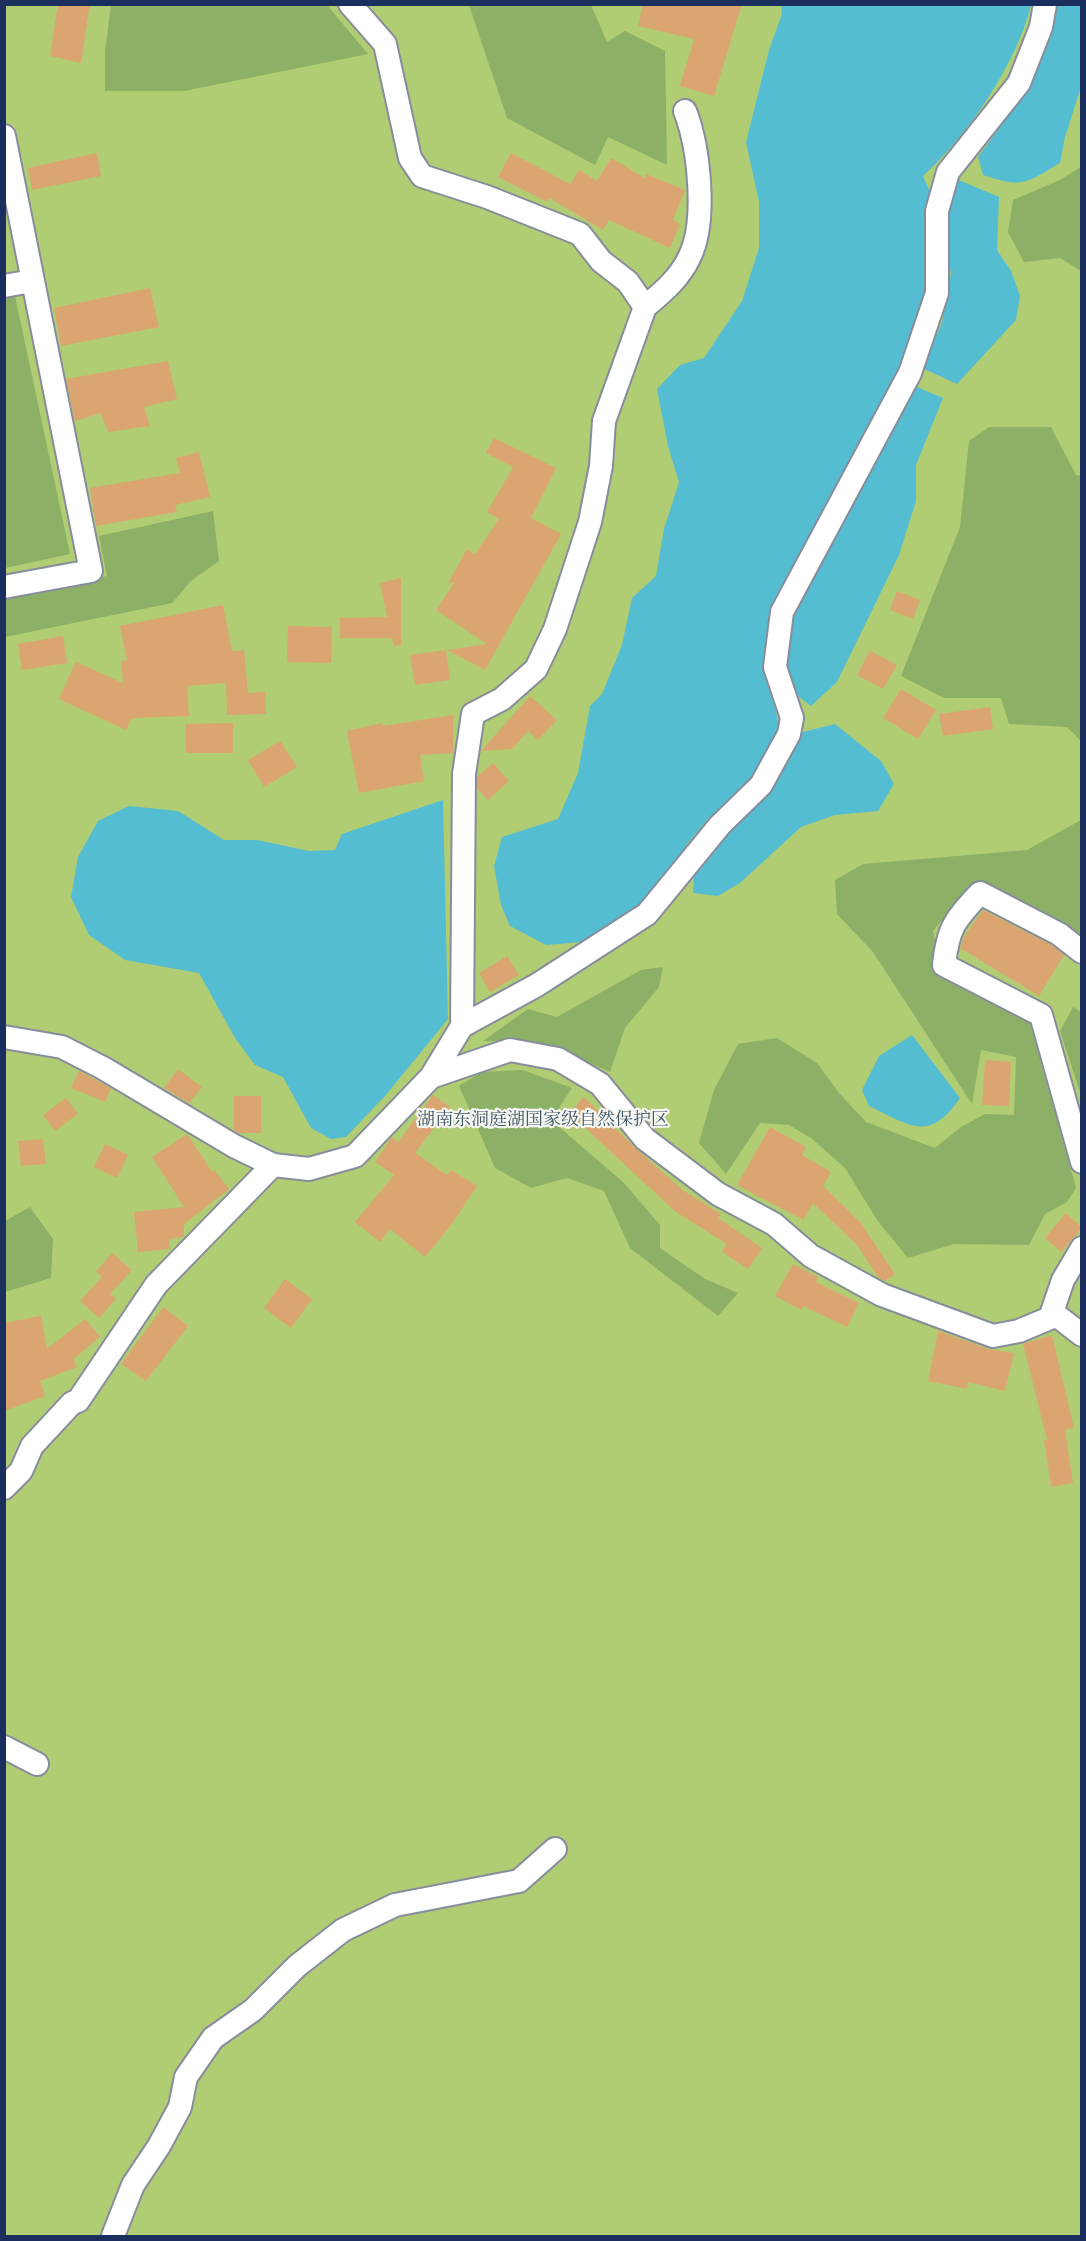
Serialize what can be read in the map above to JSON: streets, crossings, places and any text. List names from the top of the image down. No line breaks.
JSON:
{"parks":["湖南东洞庭湖国家级自然保护区"]}
